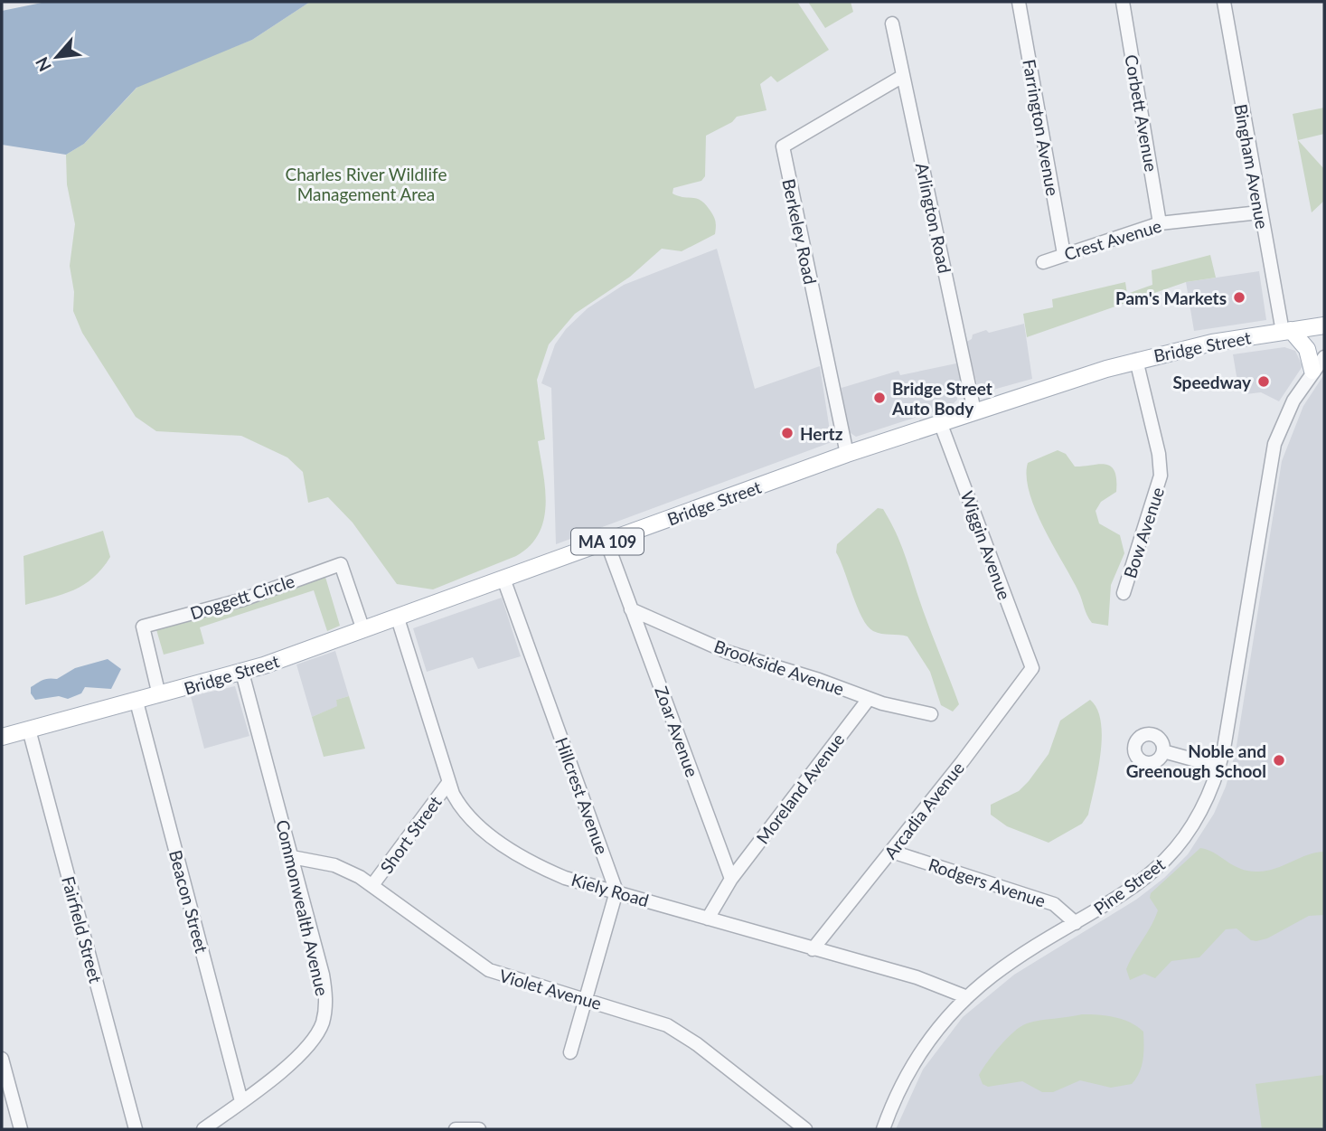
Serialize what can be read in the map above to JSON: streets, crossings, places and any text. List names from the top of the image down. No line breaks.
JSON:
{"streets":{"main road":["Bridge Street","MA 109"],"street":["Corbett Avenue","Farrington Avenue","Bingham Avenue","Arlington Road","Berkeley Road","Crest Avenue","Bow Avenue","Wiggin Avenue","Doggett Circle","Brookside Avenue","Zoar Avenue","Moreland Avenue","Hillcrest Avenue","Arcadia Avenue","Short Street","Rodgers Avenue","Pine Street","Kiely Road","Beacon Street","Commonwealth Avenue","Fairfield Street","Violet Avenue"]},"crossings":[["Corbett Avenue","Crest Avenue"],["Farrington Avenue","Crest Avenue"],["Bingham Avenue","Crest Avenue"],["Bingham Avenue","Bridge Street"],["Arlington Road","Berkeley Road"],["Arlington Road","Bridge Street"],["Berkeley Road","Bridge Street"],["Bridge Street","Bow Avenue"],["Bridge Street","Wiggin Avenue"],["Bridge Street","Doggett Circle"],["Bridge Street","Zoar Avenue"],["Bridge Street","Hillcrest Avenue"],["Bridge Street","Kiely Road"],["Bridge Street","Beacon Street"],["Bridge Street","Commonwealth Avenue"],["Bridge Street","Fairfield Street"],["Wiggin Avenue","Arcadia Avenue"],["Brookside Avenue","Zoar Avenue"],["Brookside Avenue","Moreland Avenue"],["Zoar Avenue","Moreland Avenue"],["Hillcrest Avenue","Kiely Road"],["Arcadia Avenue","Rodgers Avenue"],["Arcadia Avenue","Kiely Road"],["Short Street","Kiely Road"],["Short Street","Violet Avenue"],["Rodgers Avenue","Pine Street"],["Pine Street","Kiely Road"],["Beacon Street","Commonwealth Avenue"],["Commonwealth Avenue","Violet Avenue"]],"parks":["Charles River Wildlife Management Area"],"places":["Pam's Markets","Speedway","Bridge Street Auto Body","Hertz","Noble and Greenough School"],"north":"bottom left"}
